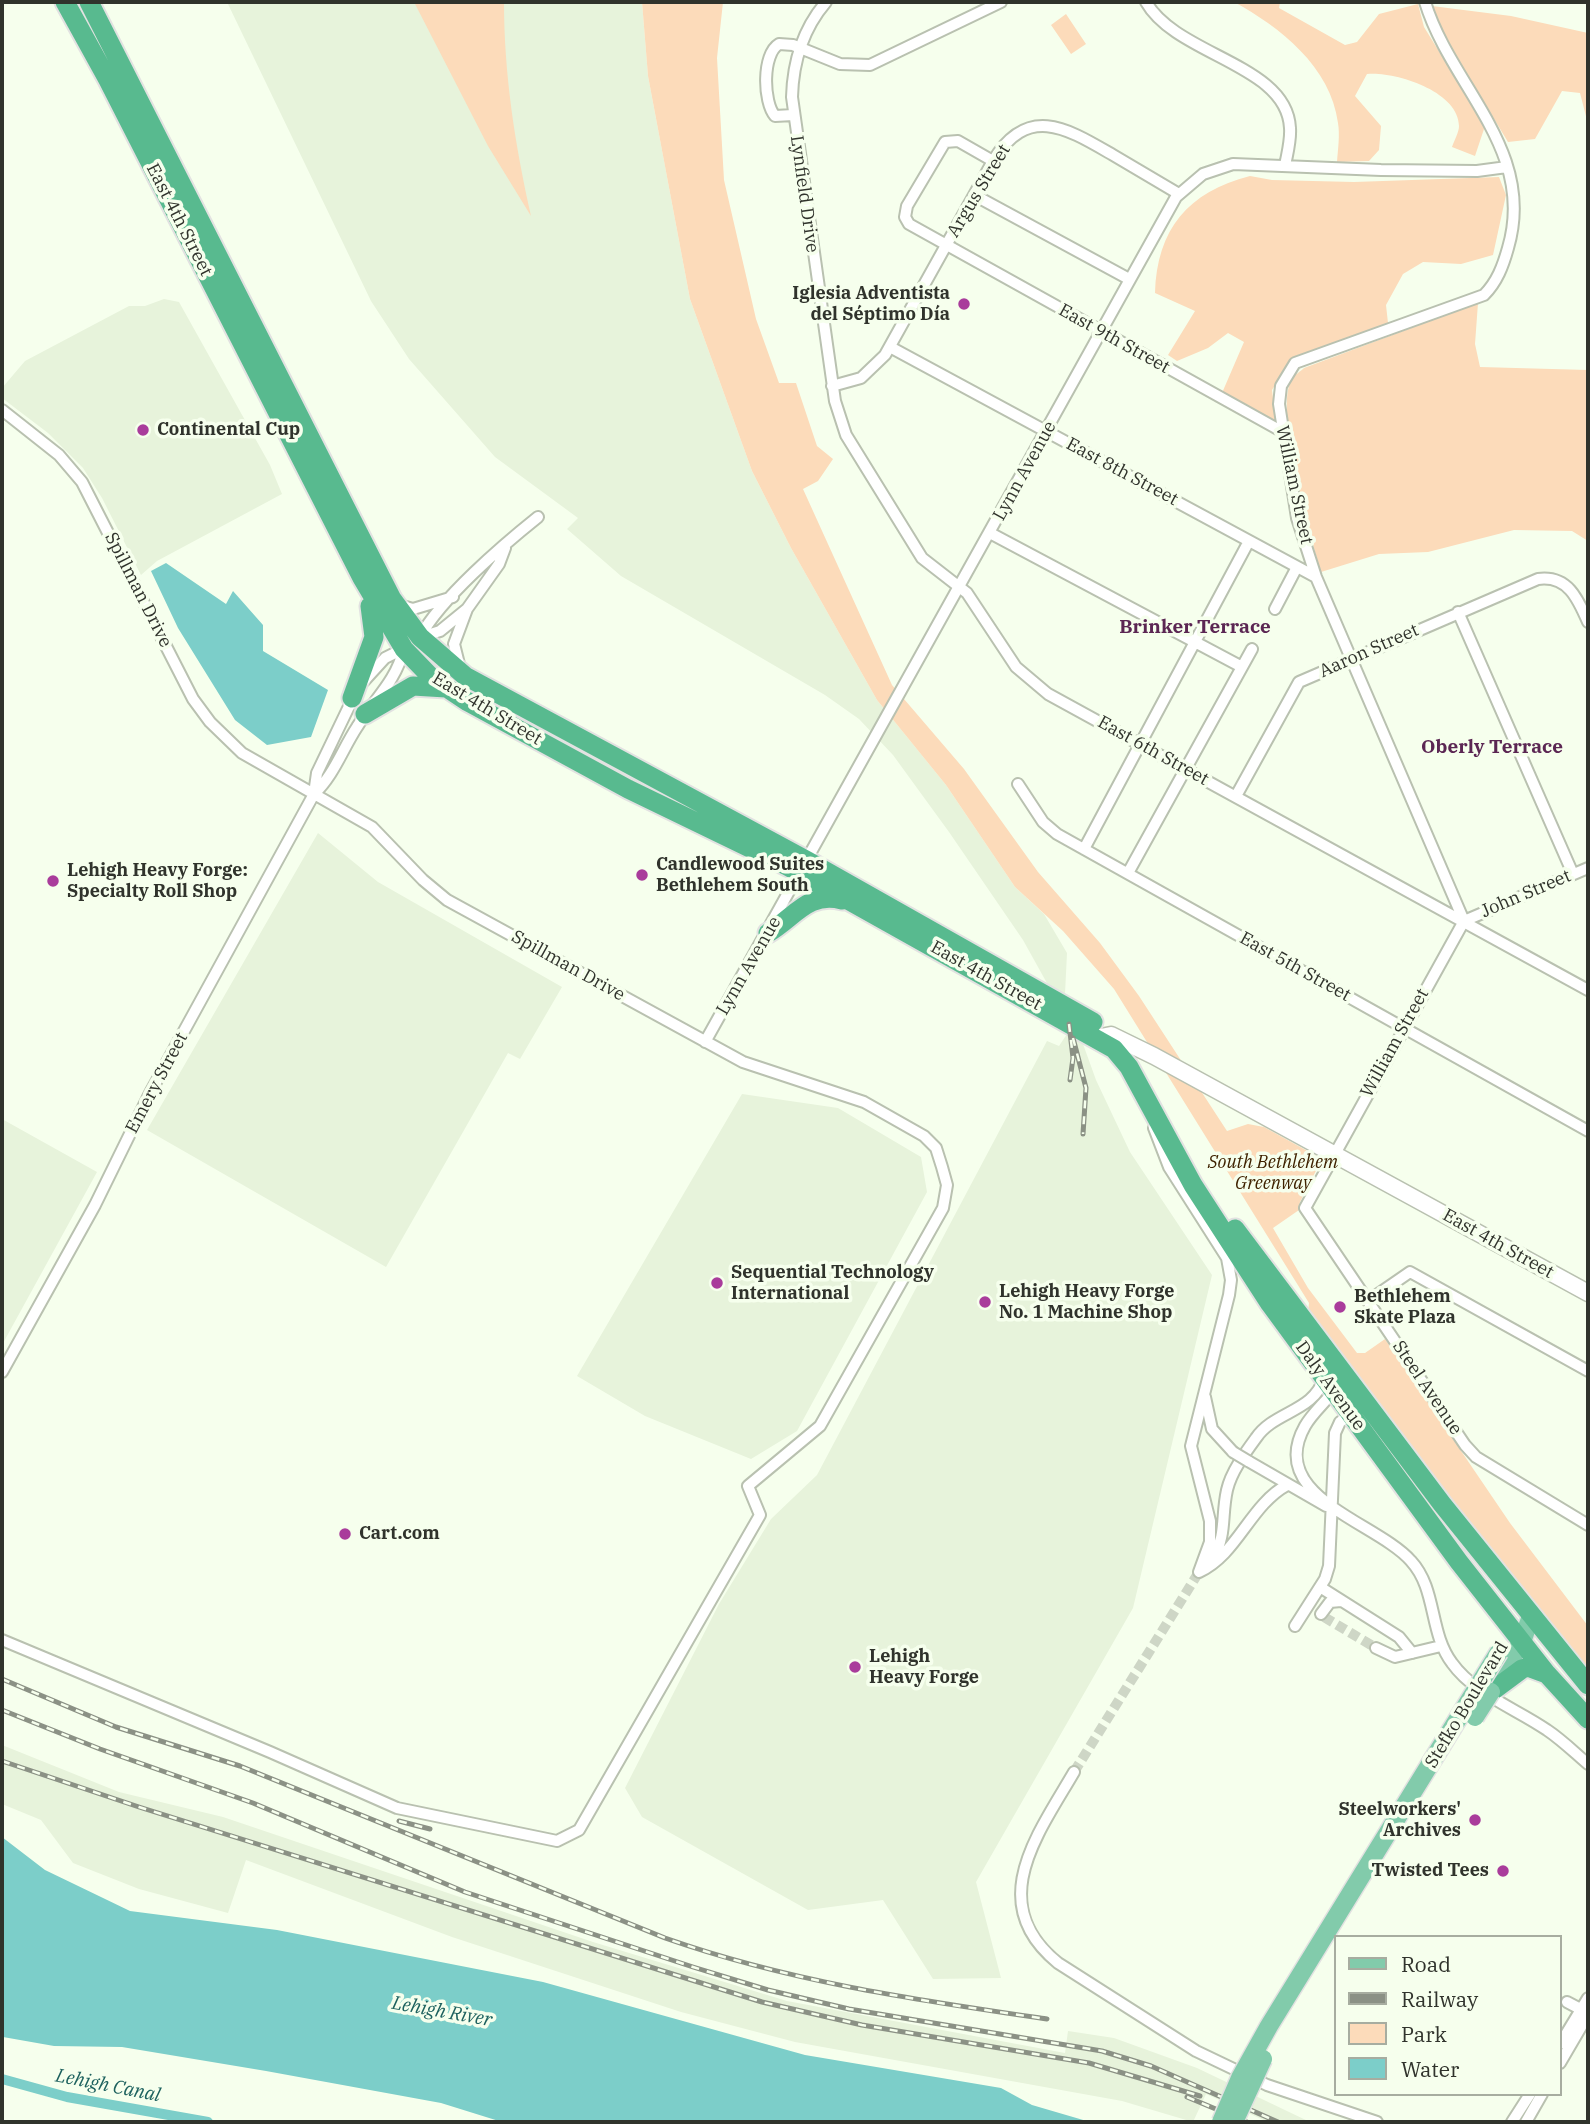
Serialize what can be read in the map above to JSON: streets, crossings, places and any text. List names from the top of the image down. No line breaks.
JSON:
{"streets":{"highway":["East 4th Street","Daly Avenue"],"main road":["Stefko Boulevard"],"street":["Argus Street","Lynfield Drive","East 9th Street","Lynn Avenue","East 8th Street","William Street","Spillman Drive","Aaron Street","East 6th Street","John Street","East 5th Street","Emery Street","Steel Avenue"]},"crossings":[["Argus Street","Lynfield Drive"],["Argus Street","East 9th Street"],["Argus Street","Lynn Avenue"],["Argus Street","East 8th Street"],["Argus Street","East 6th Street"],["Lynfield Drive","East 6th Street"],["East 4th Street","Lynn Avenue"],["East 4th Street","William Street"],["East 4th Street","Emery Street"],["East 4th Street","Daly Avenue"],["East 4th Street","Steel Avenue"],["East 9th Street","Lynn Avenue"],["East 9th Street","William Street"],["Lynn Avenue","East 8th Street"],["Lynn Avenue","William Street"],["Lynn Avenue","Spillman Drive"],["Lynn Avenue","East 6th Street"],["East 8th Street","William Street"],["William Street","Aaron Street"],["William Street","East 6th Street"],["William Street","John Street"],["William Street","East 5th Street"],["William Street","Steel Avenue"],["Spillman Drive","Emery Street"],["Aaron Street","East 6th Street"],["East 6th Street","John Street"],["Daly Avenue","Stefko Boulevard"]],"districts":["Brinker Terrace","Oberly Terrace"],"water":["Lehigh River","Lehigh Canal"],"parks":["South Bethlehem Greenway"],"places":["Iglesia Adventista del Séptimo Día","Continental Cup","Candlewood Suites Bethlehem South","Lehigh Heavy Forge: Specialty Roll Shop","Sequential Technology International","Lehigh Heavy Forge No. 1 Machine Shop","Bethlehem Skate Plaza","Cart.com","Lehigh Heavy Forge","Steelworkers' Archives","Twisted Tees"],"legend":["Road","Railway","Park","Water"]}
